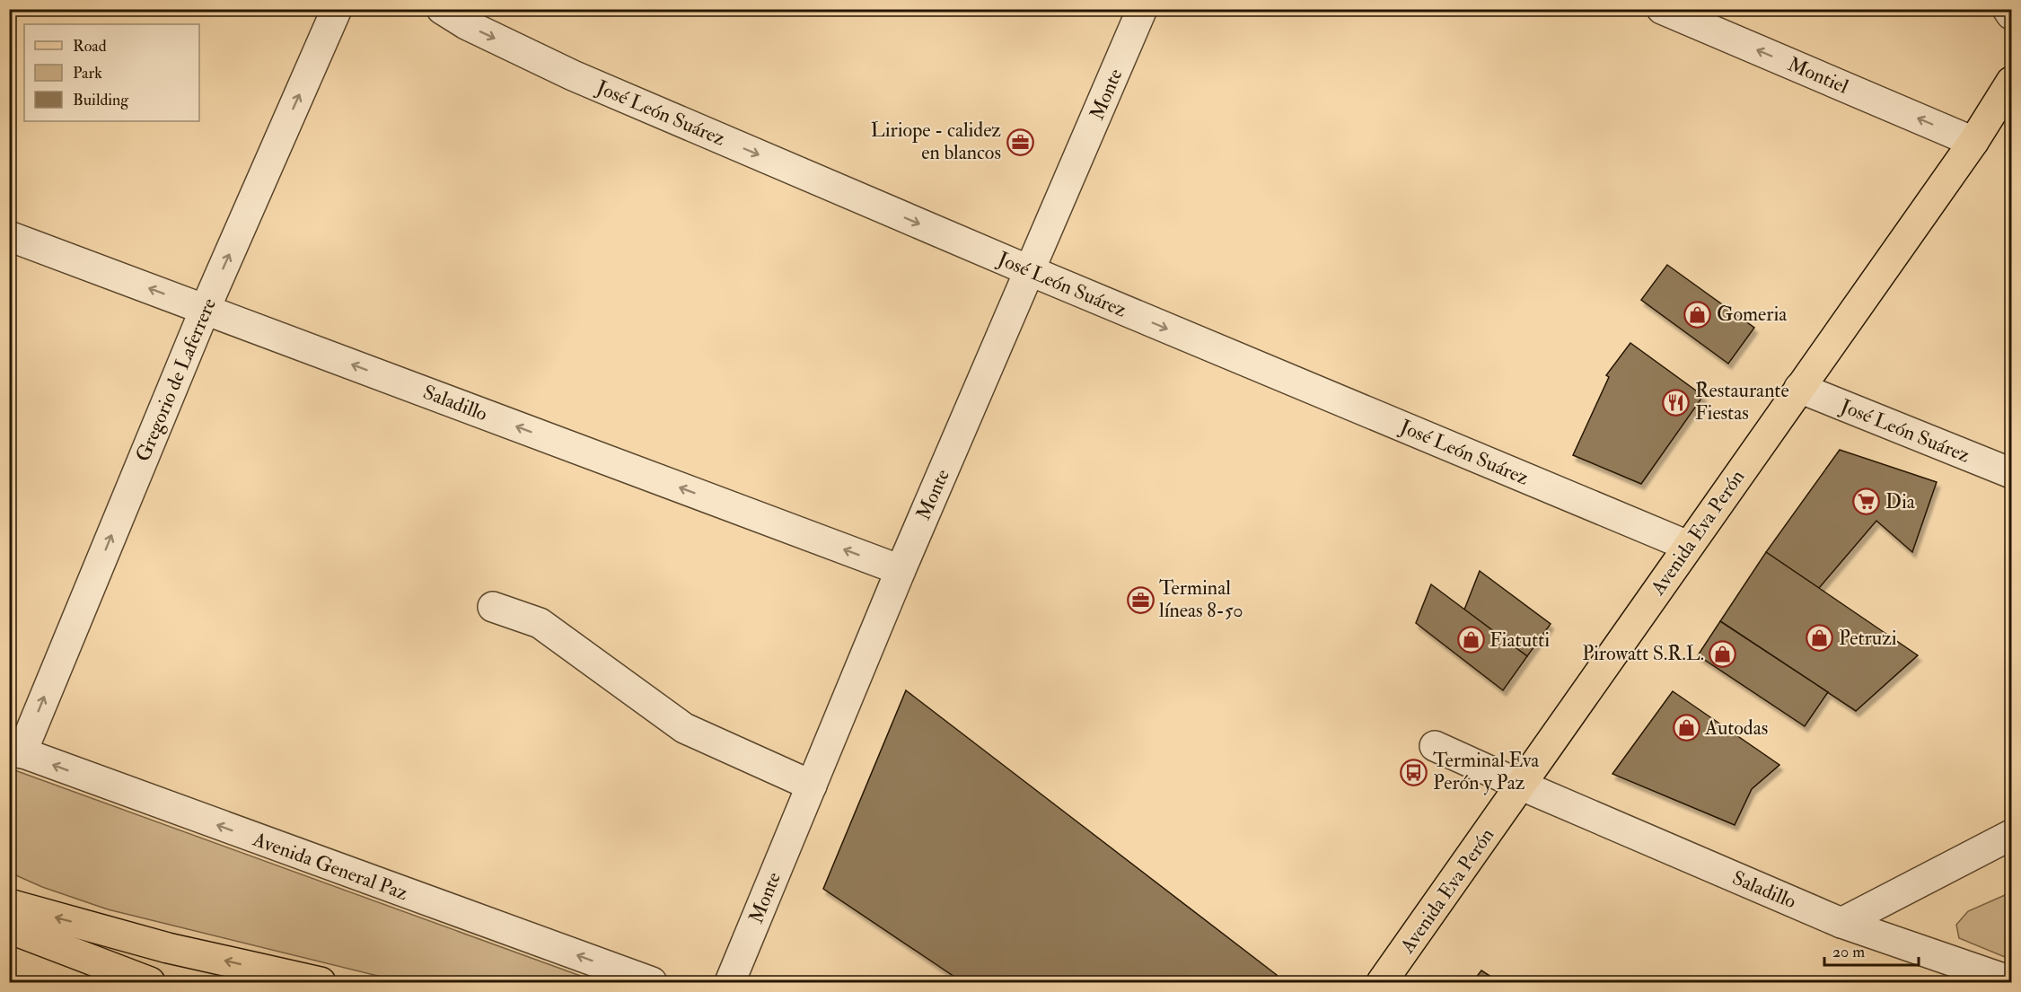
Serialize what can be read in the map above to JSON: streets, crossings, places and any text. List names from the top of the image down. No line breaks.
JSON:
{"streets":{"main road":["Avenida Eva Perón"],"street":["Montiel","Monte","José León Suárez","Gregorio de Laferrere","Saladillo","Avenida General Paz"]},"crossings":[["Montiel","Avenida Eva Perón"],["Monte","José León Suárez"],["Monte","Saladillo"],["José León Suárez","Avenida Eva Perón"],["Gregorio de Laferrere","Saladillo"],["Gregorio de Laferrere","Avenida General Paz"],["Saladillo","Avenida Eva Perón"]],"one_way":["Montiel","José León Suárez","Gregorio de Laferrere","Avenida General Paz"],"places":{"office":["Liriope - calidez en blancos","Terminal líneas 8-50"],"shop":["Gomeria","Petruzi","Fiatutti","Pirowatt S.R.L.","Autodas"],"restaurant":["Restaurante Fiestas"],"supermarket":["Dia"],"bus stop":["Terminal Eva Perón y Paz"]},"legend":["Road","Park","Building"],"scale_bar":"20 m"}
